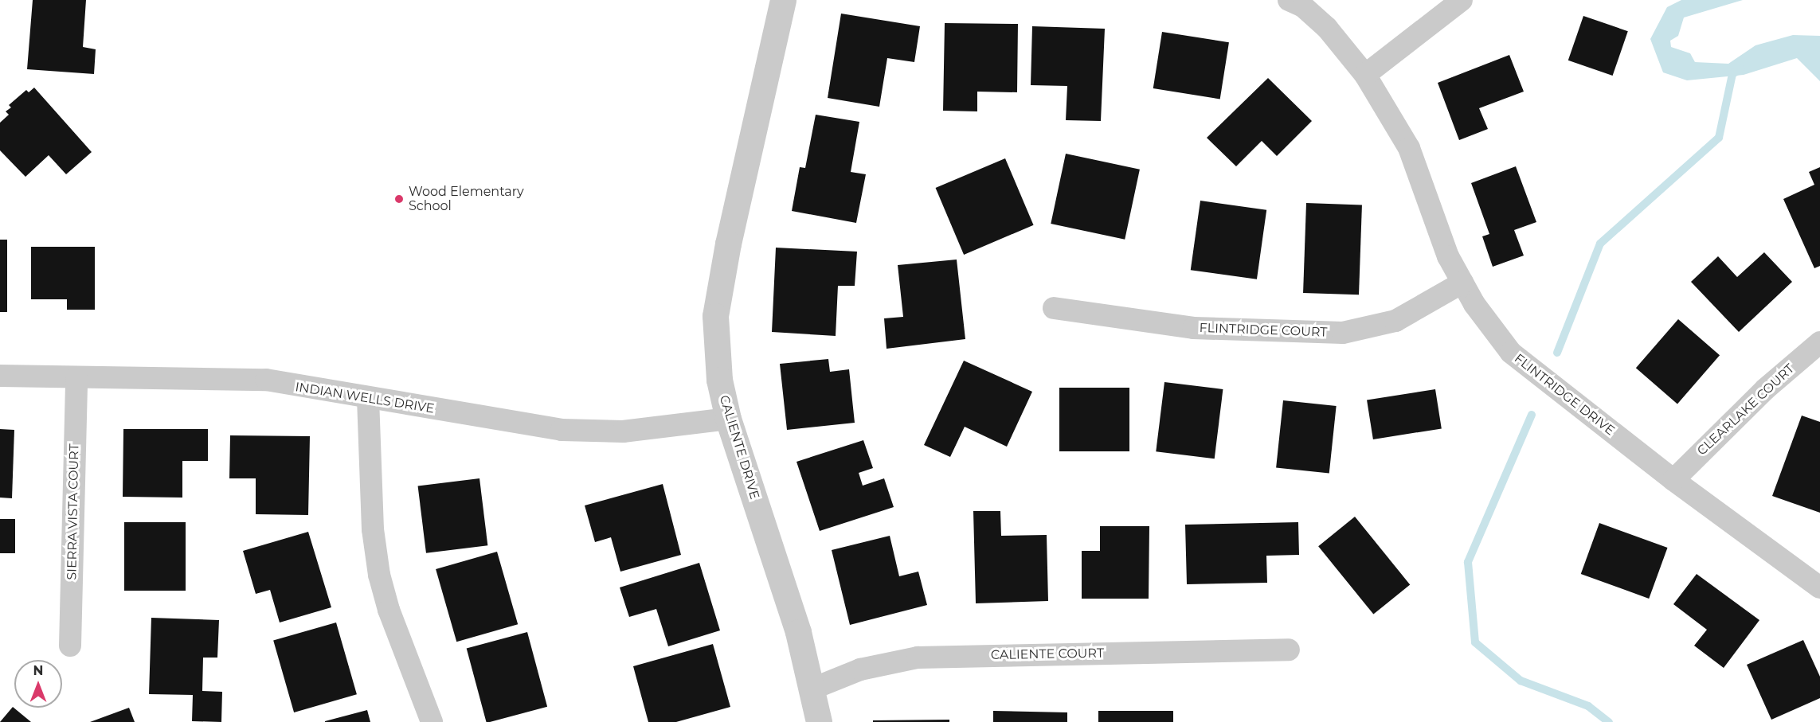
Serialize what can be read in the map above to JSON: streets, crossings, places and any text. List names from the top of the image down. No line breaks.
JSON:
{"streets":{"street":["FLINTRIDGE COURT","FLINTRIDGE DRIVE","INDIAN WELLS DRIVE","CLEARLAKE COURT","CALIENTE DRIVE","SIERRA VISTA COURT","CALIENTE COURT"]},"crossings":[["FLINTRIDGE COURT","FLINTRIDGE DRIVE"],["FLINTRIDGE DRIVE","CLEARLAKE COURT"],["INDIAN WELLS DRIVE","CALIENTE DRIVE"],["INDIAN WELLS DRIVE","SIERRA VISTA COURT"],["CALIENTE DRIVE","CALIENTE COURT"]],"places":["Wood Elementary School"],"north":"top"}
